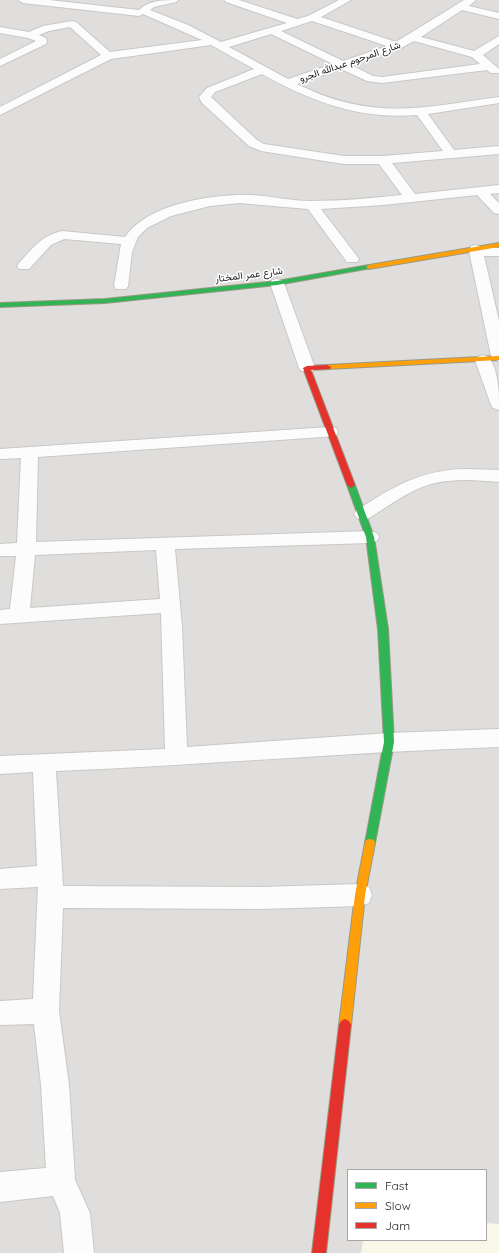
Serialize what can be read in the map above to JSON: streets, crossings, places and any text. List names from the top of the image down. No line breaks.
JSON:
{"streets":{"street":["شارع المرحوم عبدالله الجرو","شارع عمر المختار"]},"legend":["Fast","Slow","Jam"]}
